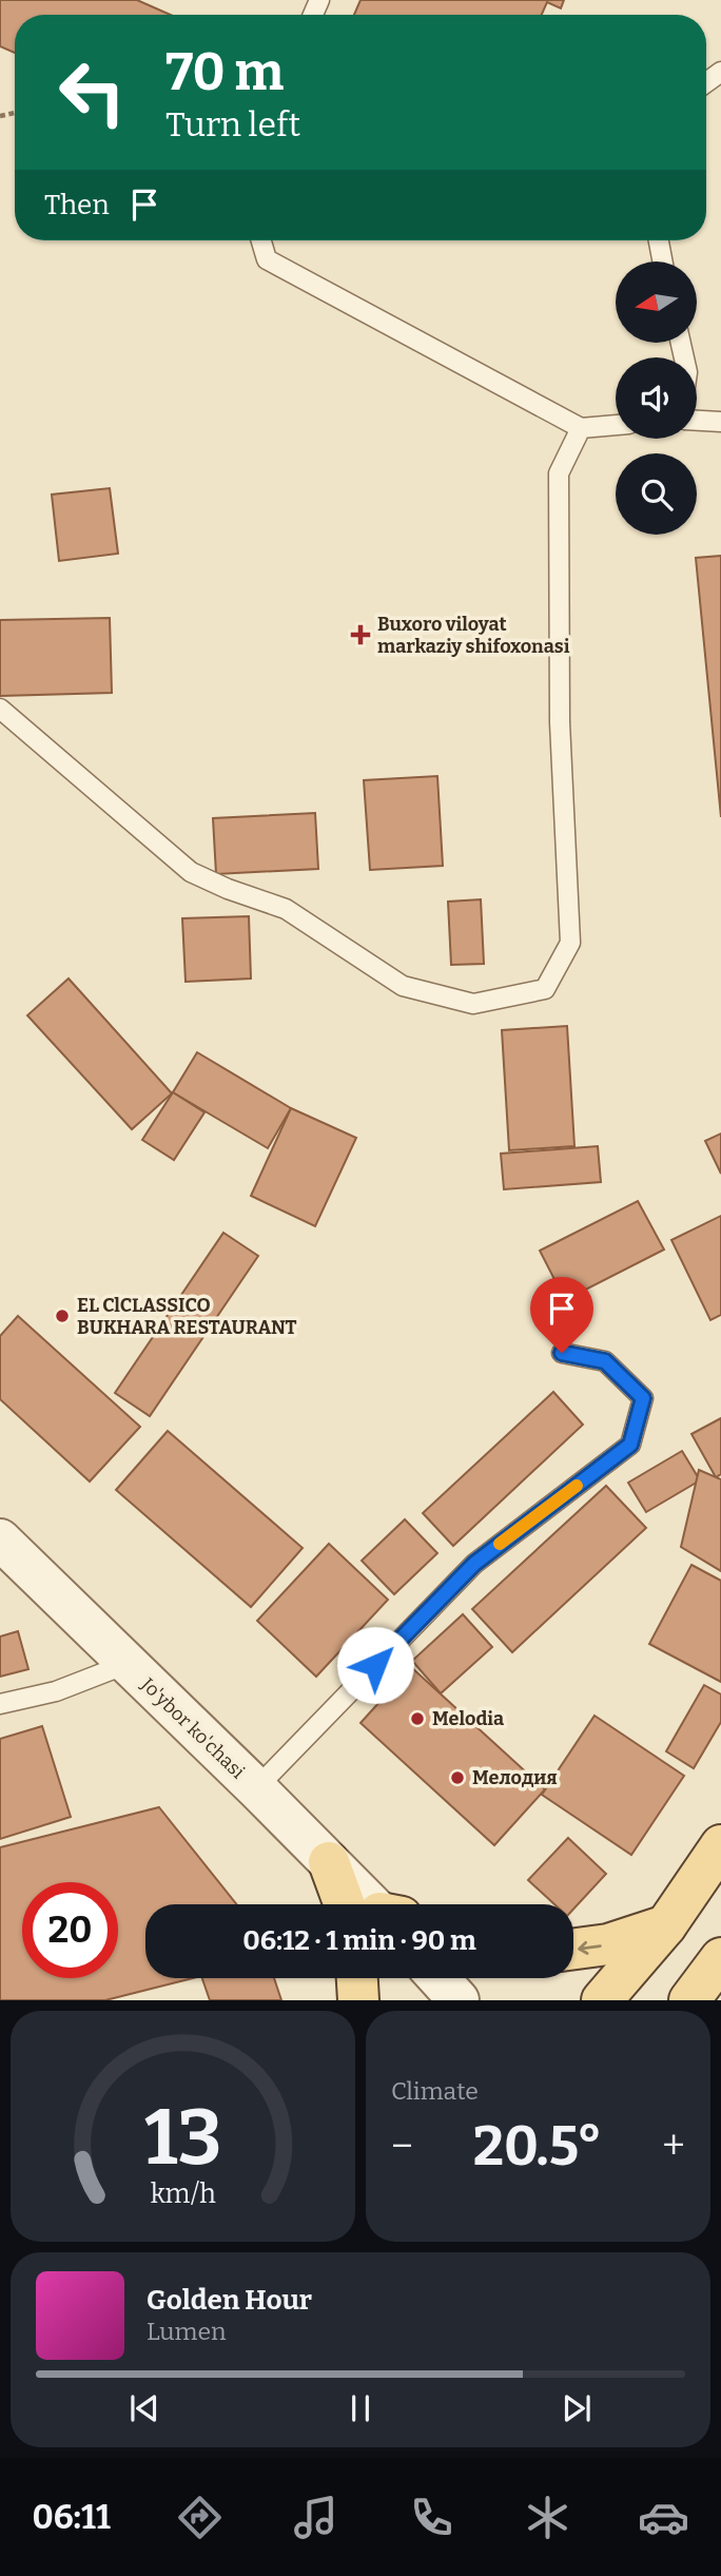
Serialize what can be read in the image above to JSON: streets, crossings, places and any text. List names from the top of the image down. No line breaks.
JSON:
{"streets":{"street":["Jo'ybor ko'chasi"]},"places":{"health":["Buxoro viloyat markaziy shifoxonasi"],"other":["EL ClCLASSICO BUKHARA RESTAURANT","Melodia","Мелодия"]},"north":"left","page":{"turn":["70 m","Turn left"],"then":"Then","limit":"20","trip":"06:12 · 1 min · 90 m","tile":"Climate","heat":["−","20.5°","+"],"song":["Golden Hour","Lumen"],"tabs":"06:11","gauge":["13","km/h"]}}
